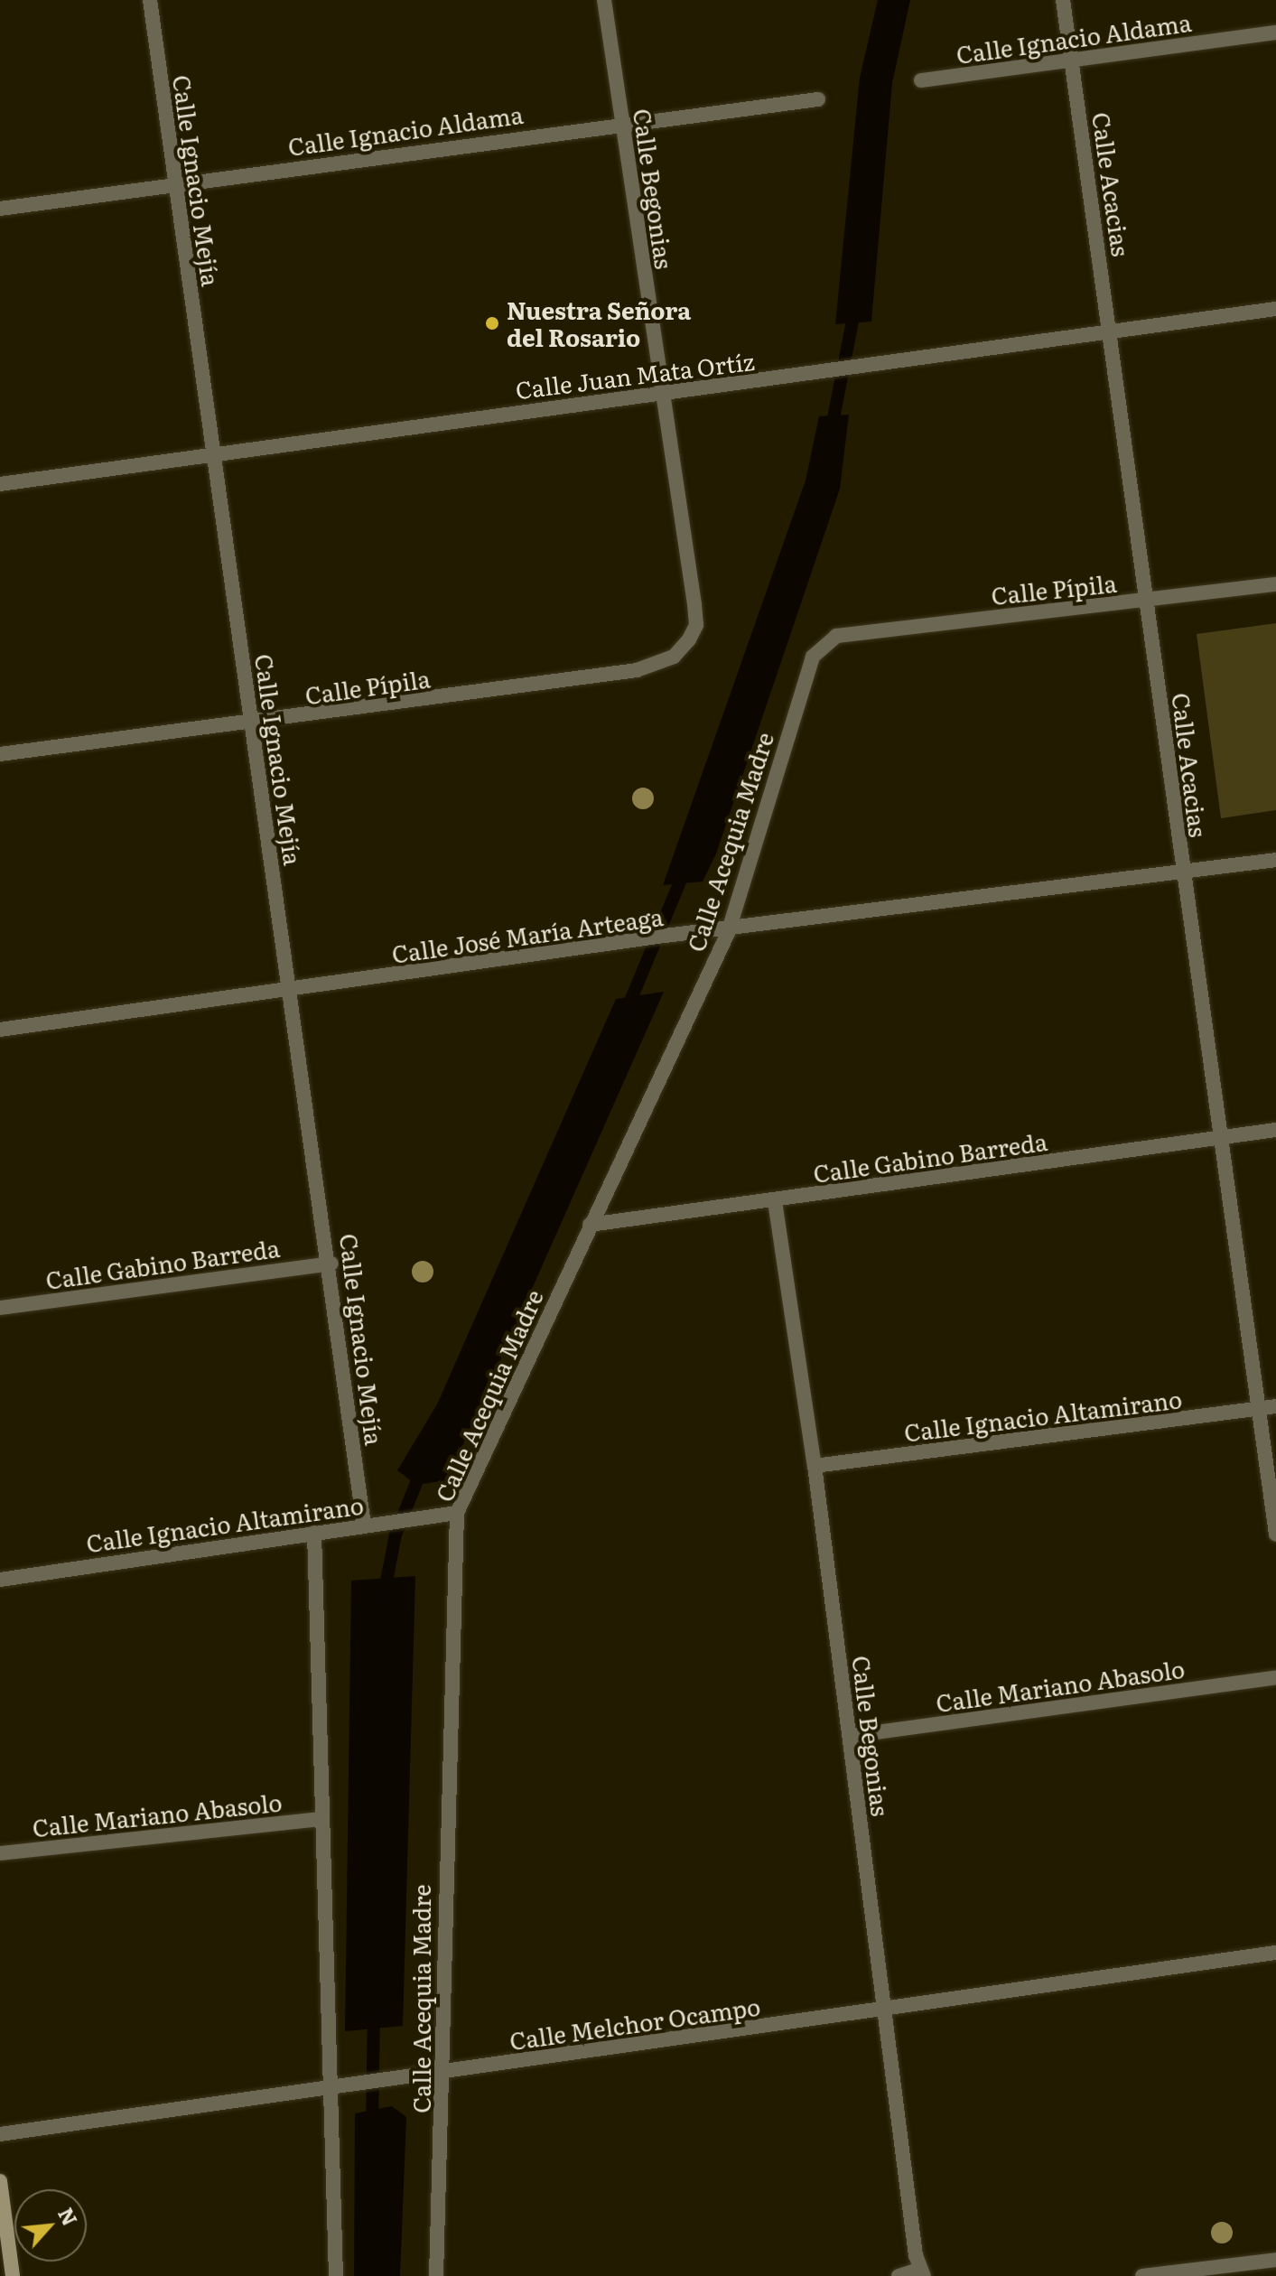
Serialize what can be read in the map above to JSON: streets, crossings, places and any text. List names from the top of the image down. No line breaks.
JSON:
{"streets":{"street":["Calle Ignacio Aldama","Calle Ignacio Mejía","Calle Acacias","Calle Begonias","Calle Juan Mata Ortíz","Calle Pípila","Calle Acequia Madre","Calle José María Arteaga","Calle Gabino Barreda","Calle Ignacio Altamirano","Calle Mariano Abasolo","Calle Melchor Ocampo"]},"crossings":[["Calle Ignacio Aldama","Calle Ignacio Mejía"],["Calle Ignacio Aldama","Calle Acacias"],["Calle Ignacio Aldama","Calle Begonias"],["Calle Ignacio Mejía","Calle Juan Mata Ortíz"],["Calle Ignacio Mejía","Calle Pípila"],["Calle Ignacio Mejía","Calle José María Arteaga"],["Calle Ignacio Mejía","Calle Gabino Barreda"],["Calle Ignacio Mejía","Calle Ignacio Altamirano"],["Calle Acacias","Calle Juan Mata Ortíz"],["Calle Acacias","Calle Pípila"],["Calle Acacias","Calle José María Arteaga"],["Calle Acacias","Calle Gabino Barreda"],["Calle Acacias","Calle Ignacio Altamirano"],["Calle Begonias","Calle Juan Mata Ortíz"],["Calle Begonias","Calle Pípila"],["Calle Begonias","Calle Gabino Barreda"],["Calle Begonias","Calle Ignacio Altamirano"],["Calle Begonias","Calle Mariano Abasolo"],["Calle Begonias","Calle Melchor Ocampo"],["Calle Pípila","Calle Acequia Madre"],["Calle Acequia Madre","Calle José María Arteaga"],["Calle Acequia Madre","Calle Gabino Barreda"],["Calle Acequia Madre","Calle Ignacio Altamirano"],["Calle Acequia Madre","Calle Melchor Ocampo"]],"places":["Nuestra Señora del Rosario"],"north":"top right"}
